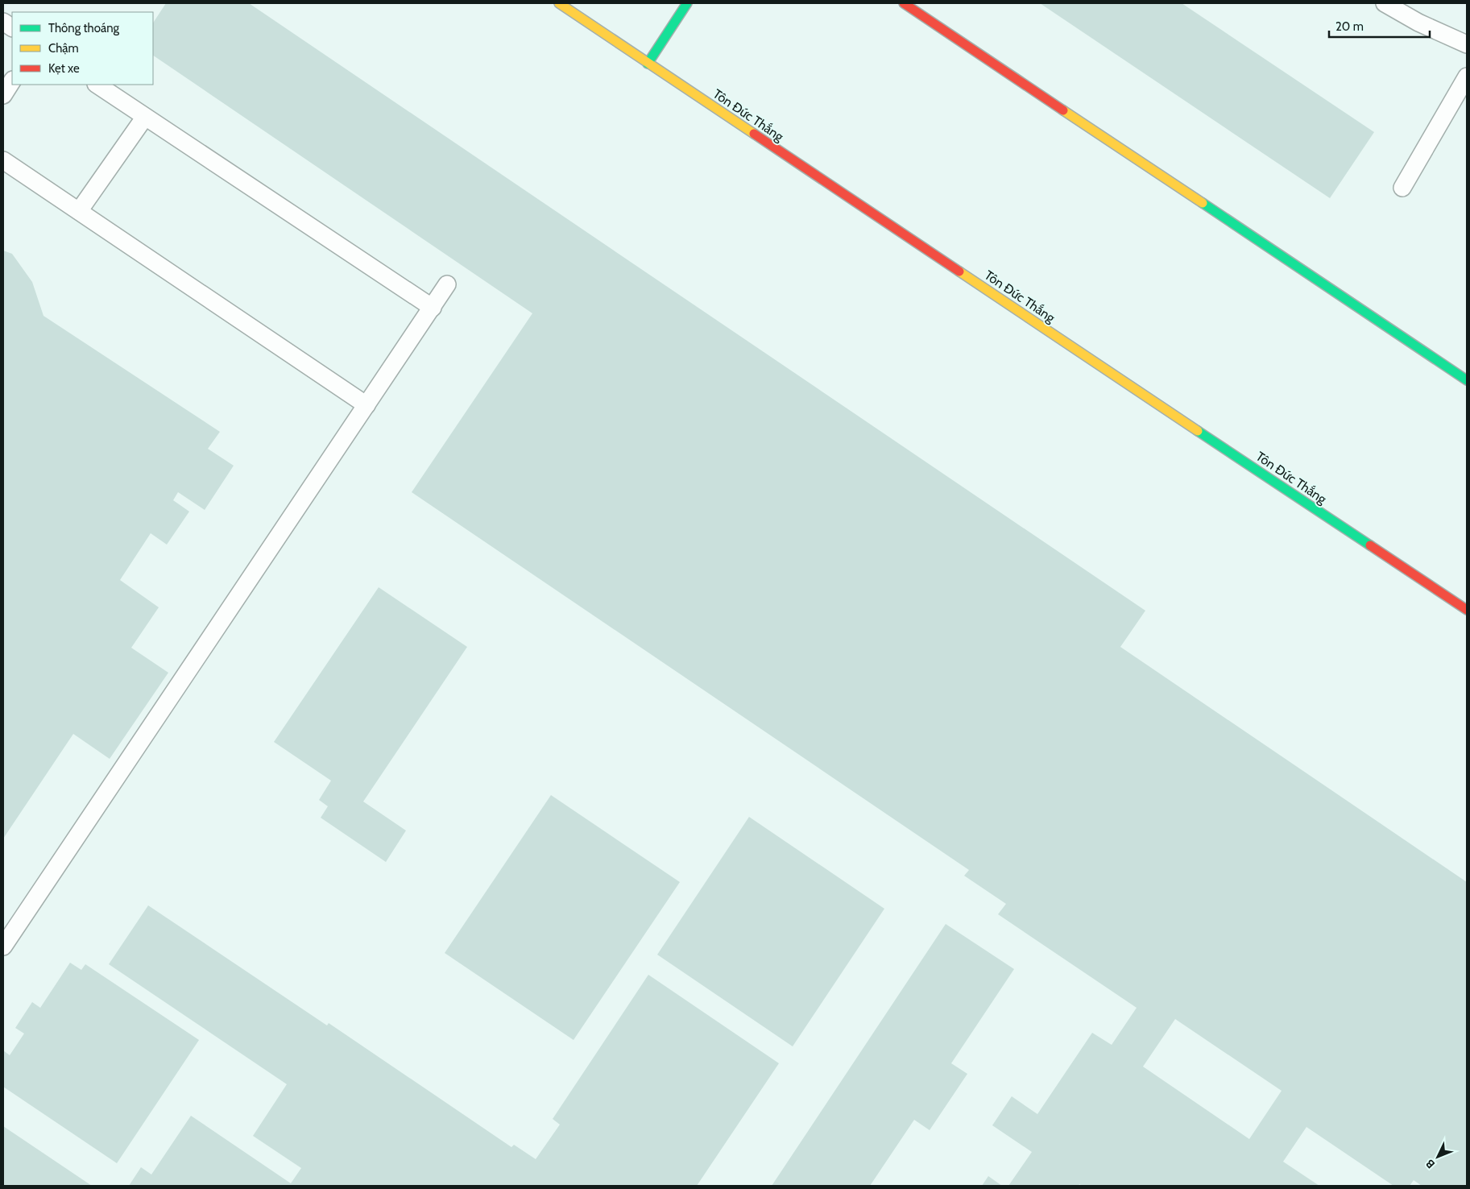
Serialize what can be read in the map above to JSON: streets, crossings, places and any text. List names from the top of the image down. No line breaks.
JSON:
{"streets":{"main road":["Tôn Đức Thắng"]},"legend":["Thông thoáng","Chậm","Kẹt xe"],"scale_bar":"20 m","north":"bottom left"}
